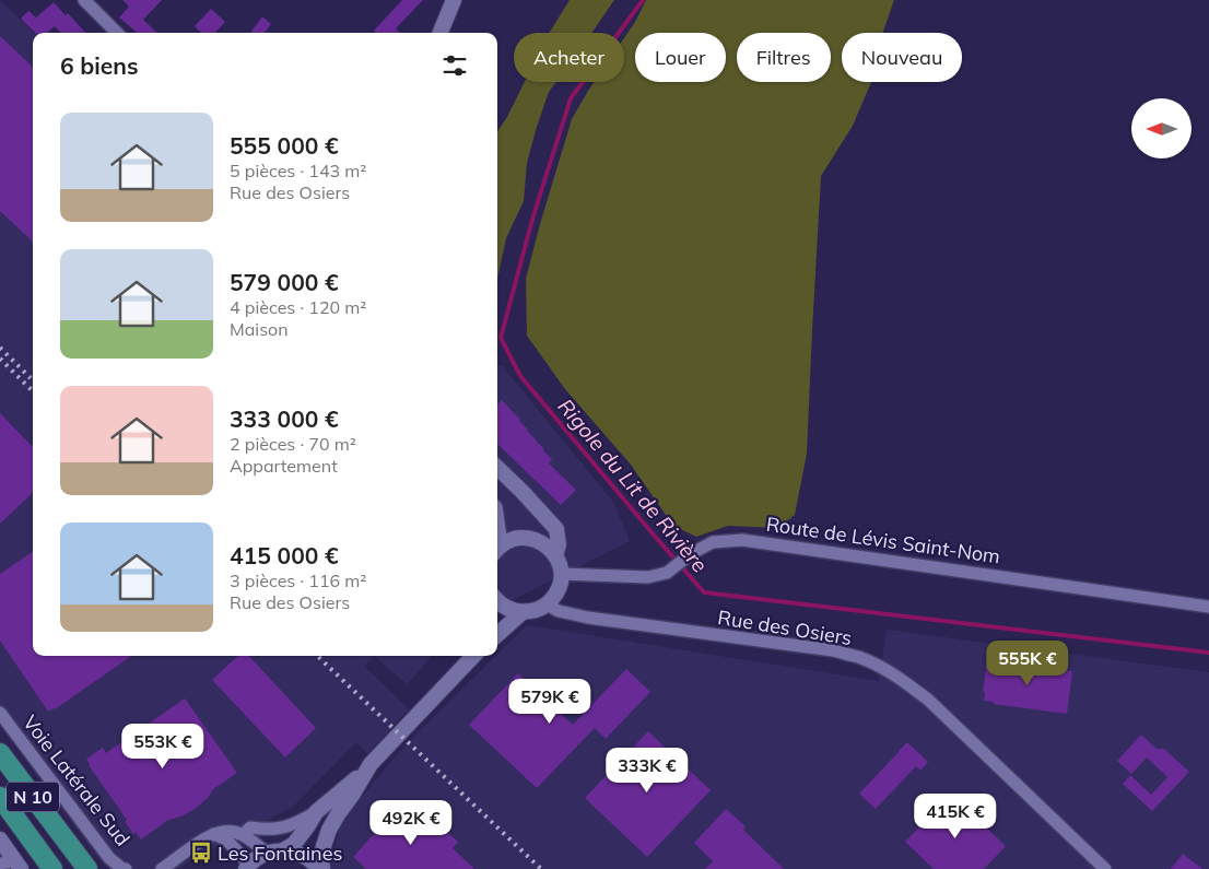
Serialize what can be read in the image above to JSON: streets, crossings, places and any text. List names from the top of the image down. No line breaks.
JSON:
{"streets":{"main road":["N 10"],"street":["Route de Lévis Saint-Nom","Rue des Osiers","Voie Latérale Sud"]},"water":["Rigole du Lit de Rivière"],"places":{"bus stop":["Les Fontaines"]},"north":"left","page":{"chip":["Acheter","Louer","Filtres","Nouveau"],"heading":"6 biens","list":[{"name":"555 000 €","note":"5 pièces · 143 m² · Rue des Osiers"},{"name":"579 000 €","note":"4 pièces · 120 m² · Maison"},{"name":"333 000 €","note":"2 pièces · 70 m² · Appartement"},{"name":"415 000 €","note":"3 pièces · 116 m² · Rue des Osiers"}],"price":["555K €","579K €","553K €","333K €","415K €","492K €"]}}
